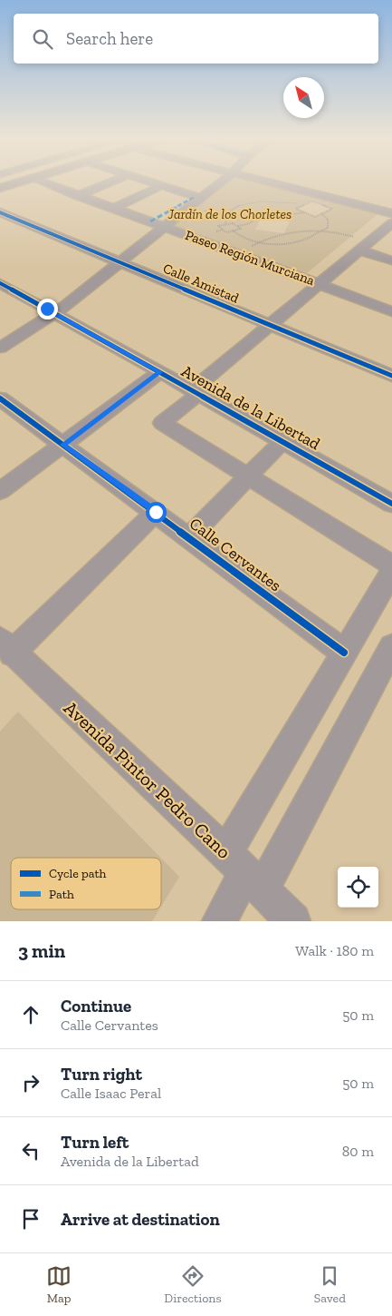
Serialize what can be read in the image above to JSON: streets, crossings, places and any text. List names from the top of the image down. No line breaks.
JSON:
{"streets":{"street":["Paseo Región Murciana","Calle Amistad","Avenida de la Libertad","Calle Cervantes","Avenida Pintor Pedro Cano"]},"parks":["Jardín de los Chorletes"],"legend":["Cycle path","Path"],"north":"top left","page":{"search":"Search here","heading":["3 min","Walk · 180 m"],"list":[["Continue","Calle Cervantes","50 m"],["Turn right","Calle Isaac Peral","50 m"],["Turn left","Avenida de la Libertad","80 m"],"Arrive at destination"],"nav":["Map","Directions","Saved"]}}
